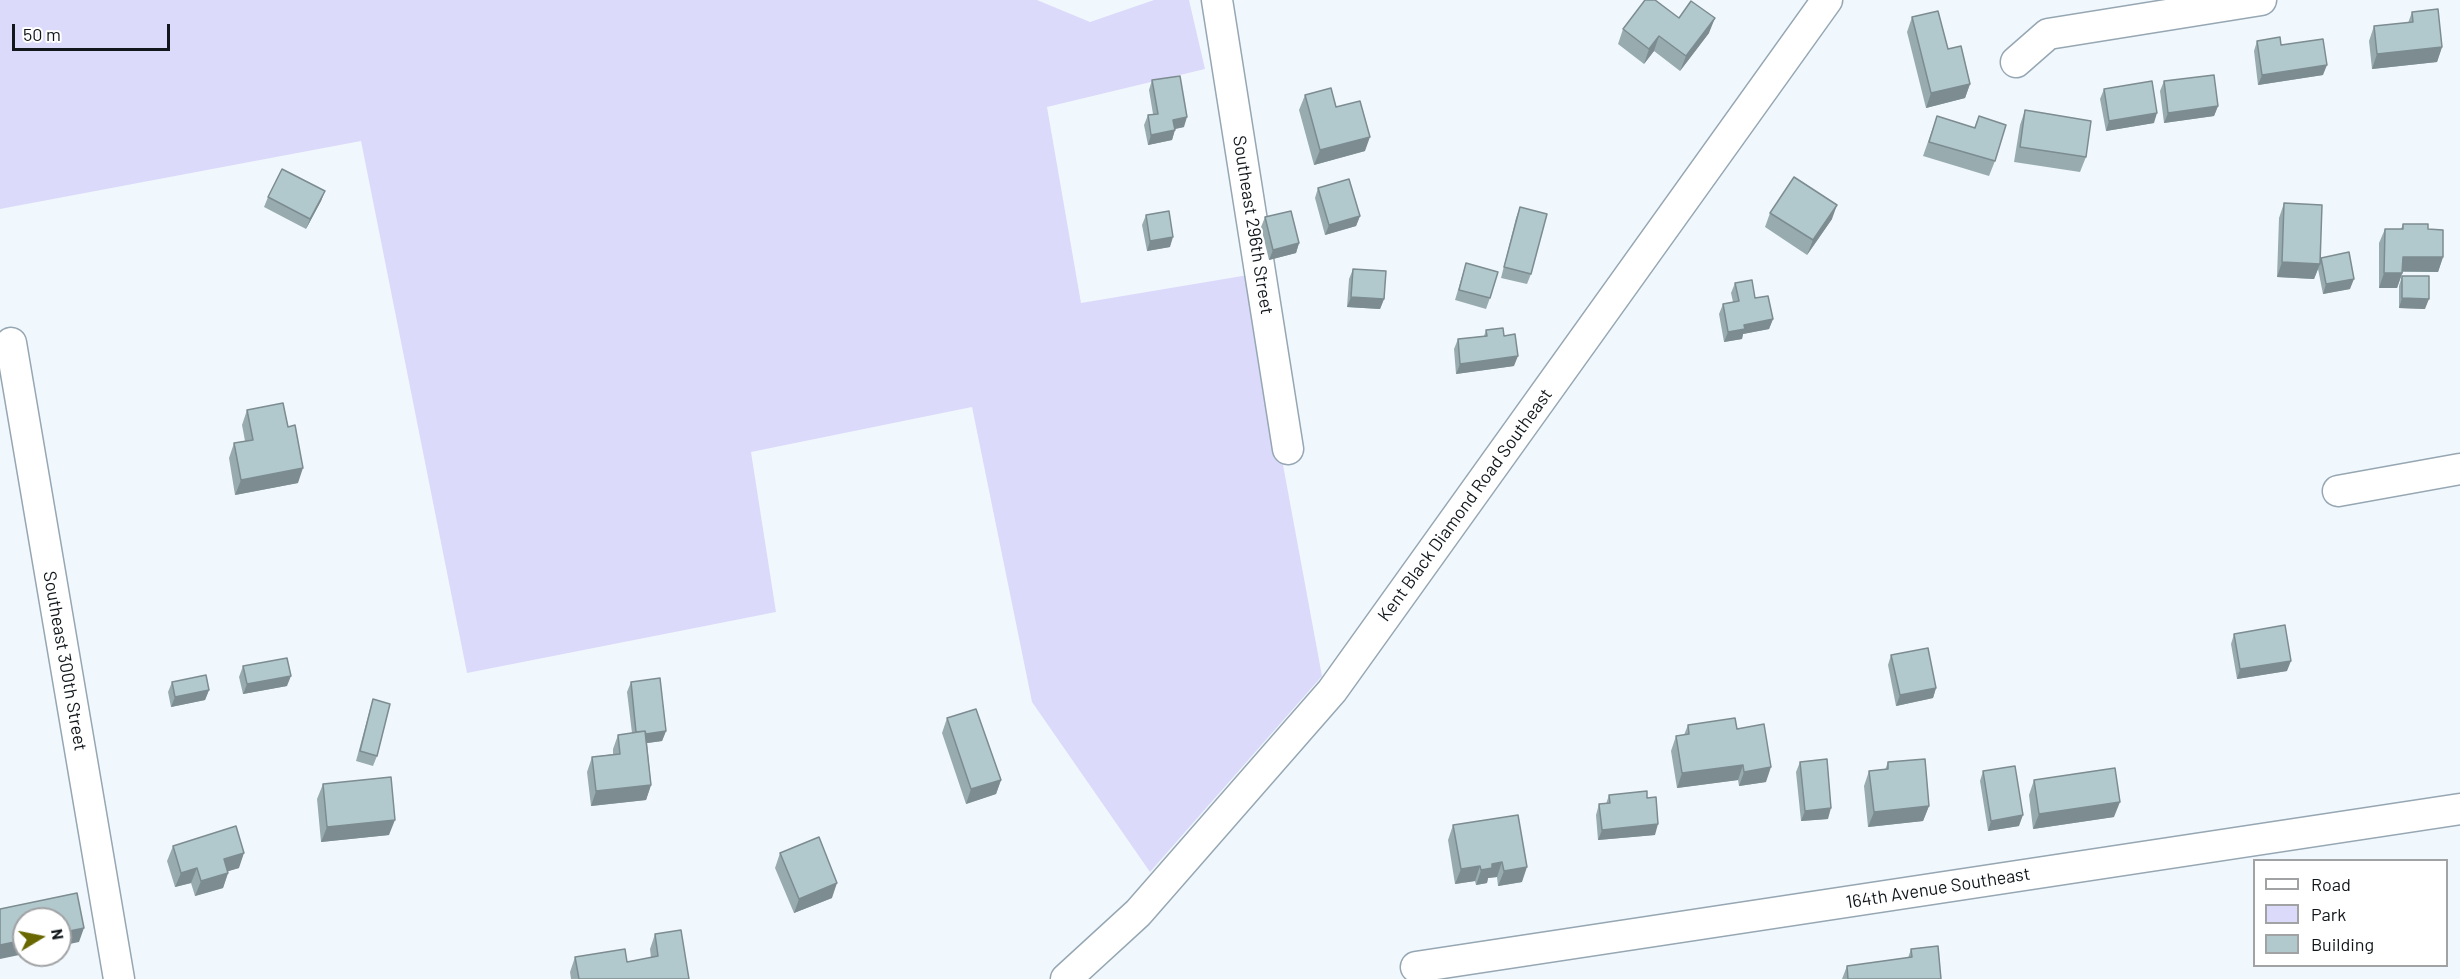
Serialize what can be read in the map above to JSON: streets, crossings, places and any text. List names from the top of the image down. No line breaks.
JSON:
{"streets":{"street":["Southeast 296th Street","Kent Black Diamond Road Southeast","Southeast 300th Street","164th Avenue Southeast"]},"legend":["Road","Park","Building"],"scale_bar":"50 m","north":"right"}
